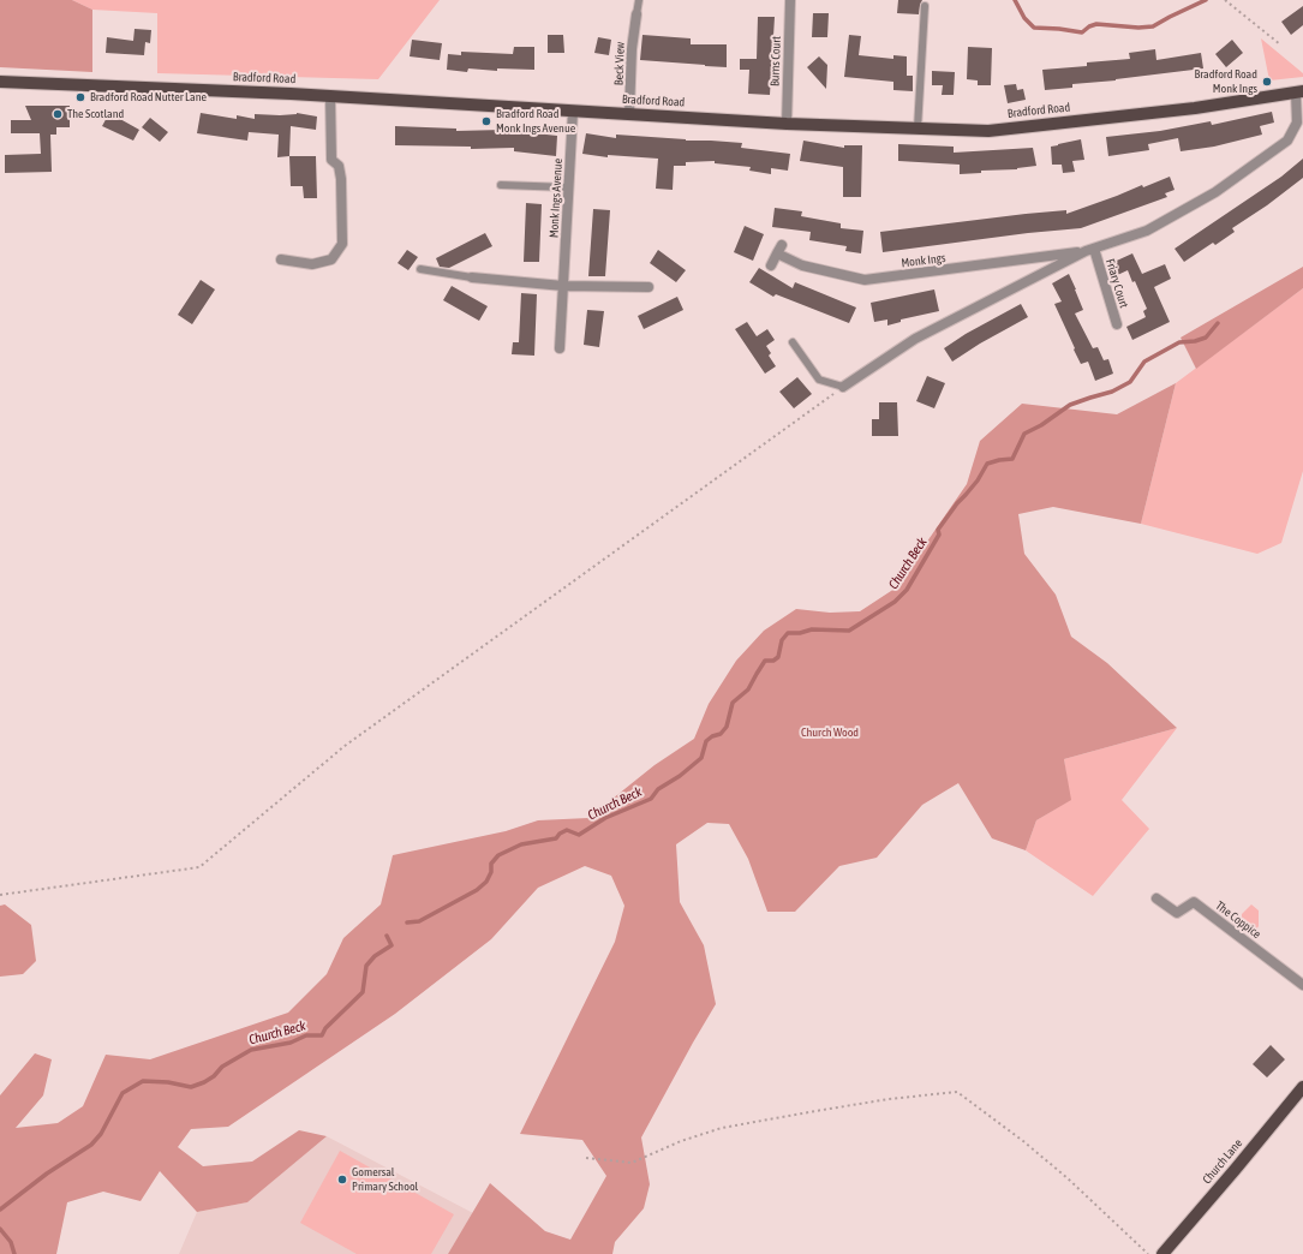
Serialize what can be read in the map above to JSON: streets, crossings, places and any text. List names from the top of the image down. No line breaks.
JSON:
{"streets":{"main road":["Bradford Road","Church Lane"],"street":["Burns Court","Beck View","Monk Ings Avenue","Monk Ings","Friary Court","The Coppice"]},"crossings":[["Burns Court","Bradford Road"],["Beck View","Bradford Road"],["Bradford Road","Monk Ings Avenue"],["Bradford Road","Monk Ings"],["Monk Ings","Friary Court"]],"water":["Church Beck"],"parks":["Church Wood"],"places":["Bradford Road Monk Ings","Bradford Road Nutter Lane","The Scotland","Bradford Road Monk Ings Avenue","Gomersal Primary School"]}
